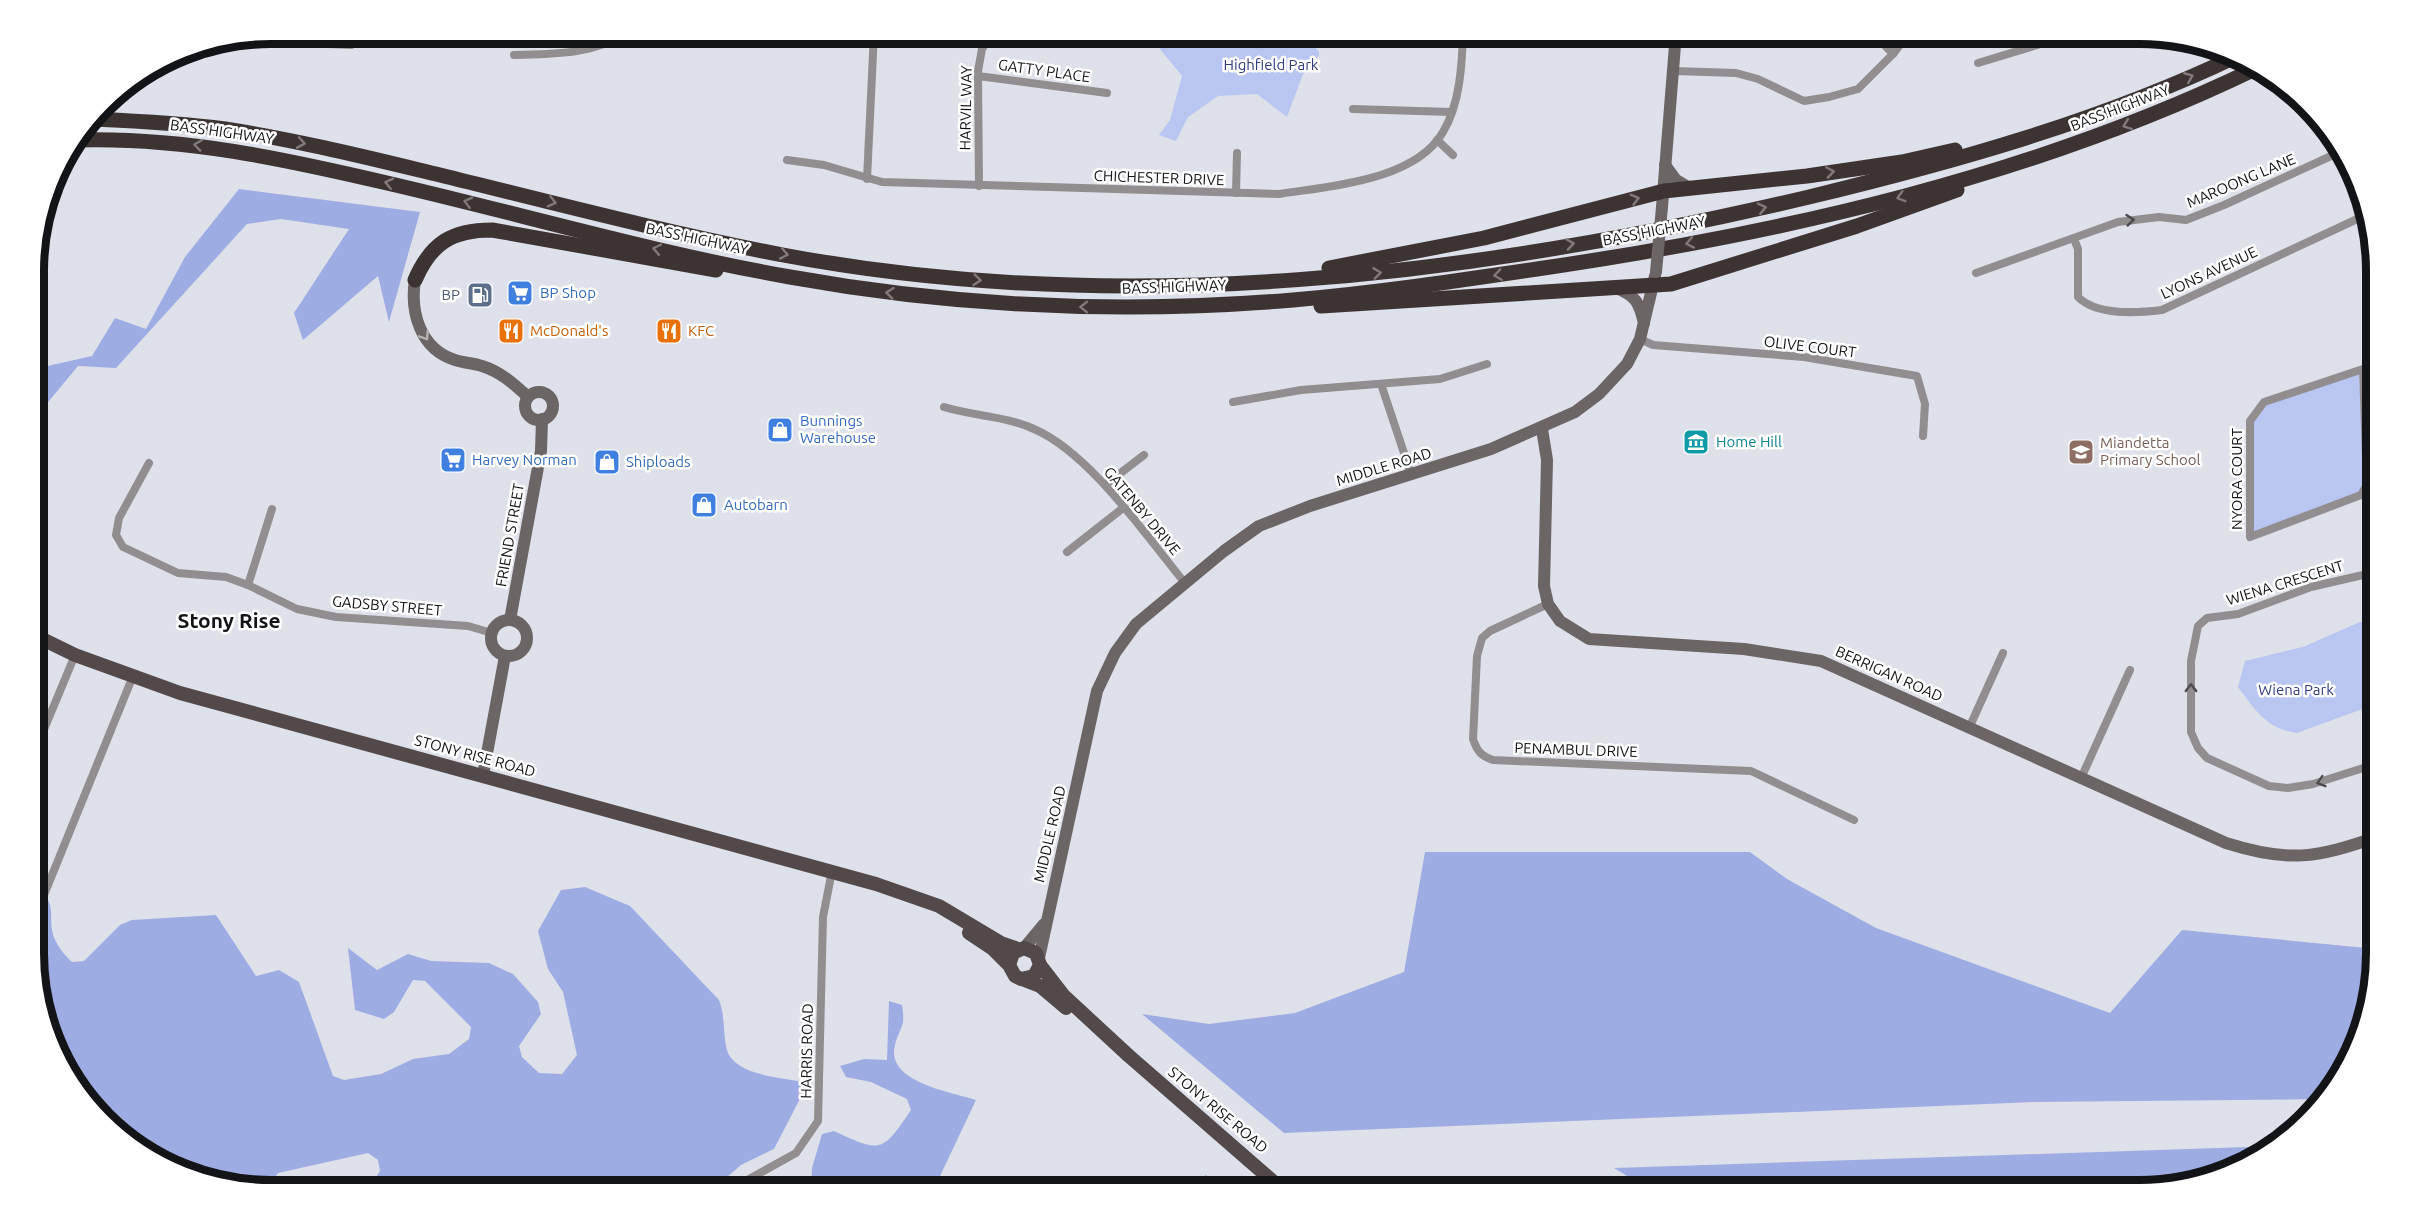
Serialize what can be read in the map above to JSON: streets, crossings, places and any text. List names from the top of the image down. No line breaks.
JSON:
{"streets":{"highway":["BASS HIGHWAY"],"main road":["STONY RISE ROAD"],"street":["GATTY PLACE","HARVIL WAY","CHICHESTER DRIVE","MAROONG LANE","LYONS AVENUE","OLIVE COURT","MIDDLE ROAD","NYORA COURT","GATENBY DRIVE","FRIEND STREET","WIENA CRESCENT","GADSBY STREET","BERRIGAN ROAD","PENAMBUL DRIVE","HARRIS ROAD"]},"crossings":[["GATTY PLACE","HARVIL WAY"],["HARVIL WAY","CHICHESTER DRIVE"],["MAROONG LANE","LYONS AVENUE"],["OLIVE COURT","MIDDLE ROAD"],["MIDDLE ROAD","GATENBY DRIVE"],["MIDDLE ROAD","STONY RISE ROAD"],["FRIEND STREET","GADSBY STREET"],["BERRIGAN ROAD","PENAMBUL DRIVE"],["STONY RISE ROAD","HARRIS ROAD"]],"one_way":["MAROONG LANE"],"districts":["Stony Rise"],"parks":["Highfield Park","Wiena Park"],"places":{"supermarket":["BP Shop","Harvey Norman"],"fuel station":["BP"],"restaurant":["McDonald's","KFC"],"shop":["Bunnings Warehouse","Shiploads","Autobarn"],"museum":["Home Hill"],"school or university":["Miandetta Primary School"]}}
